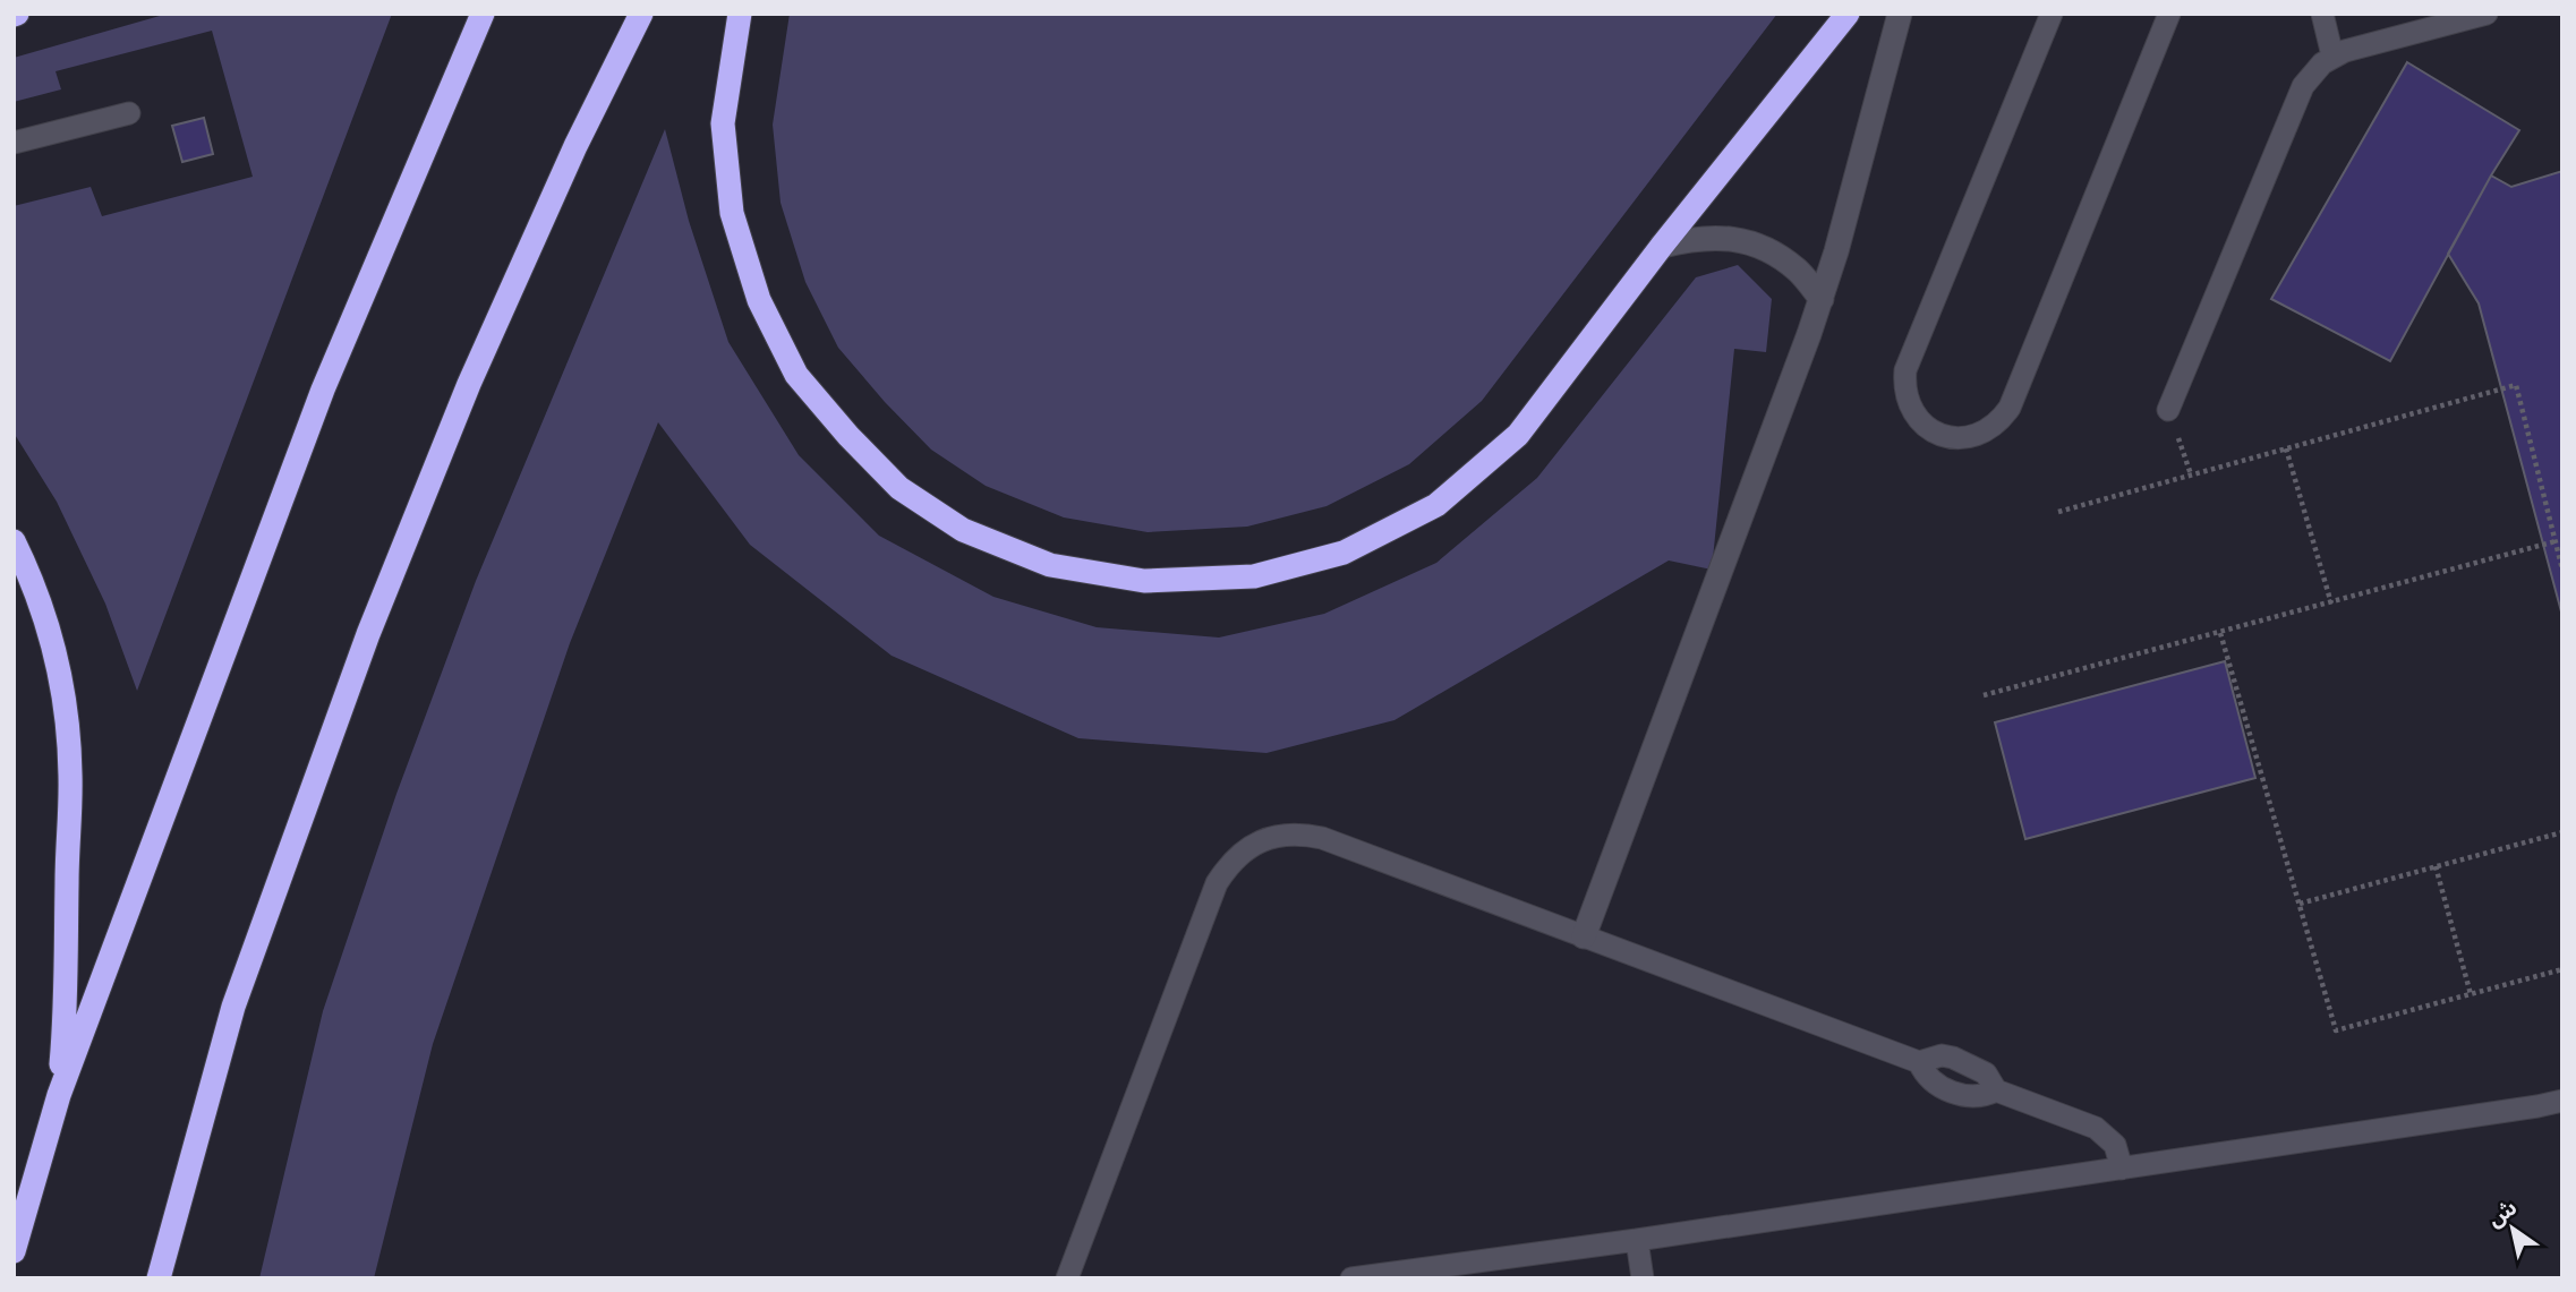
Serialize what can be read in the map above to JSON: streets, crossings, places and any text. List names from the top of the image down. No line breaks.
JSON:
{"north":"top left"}
